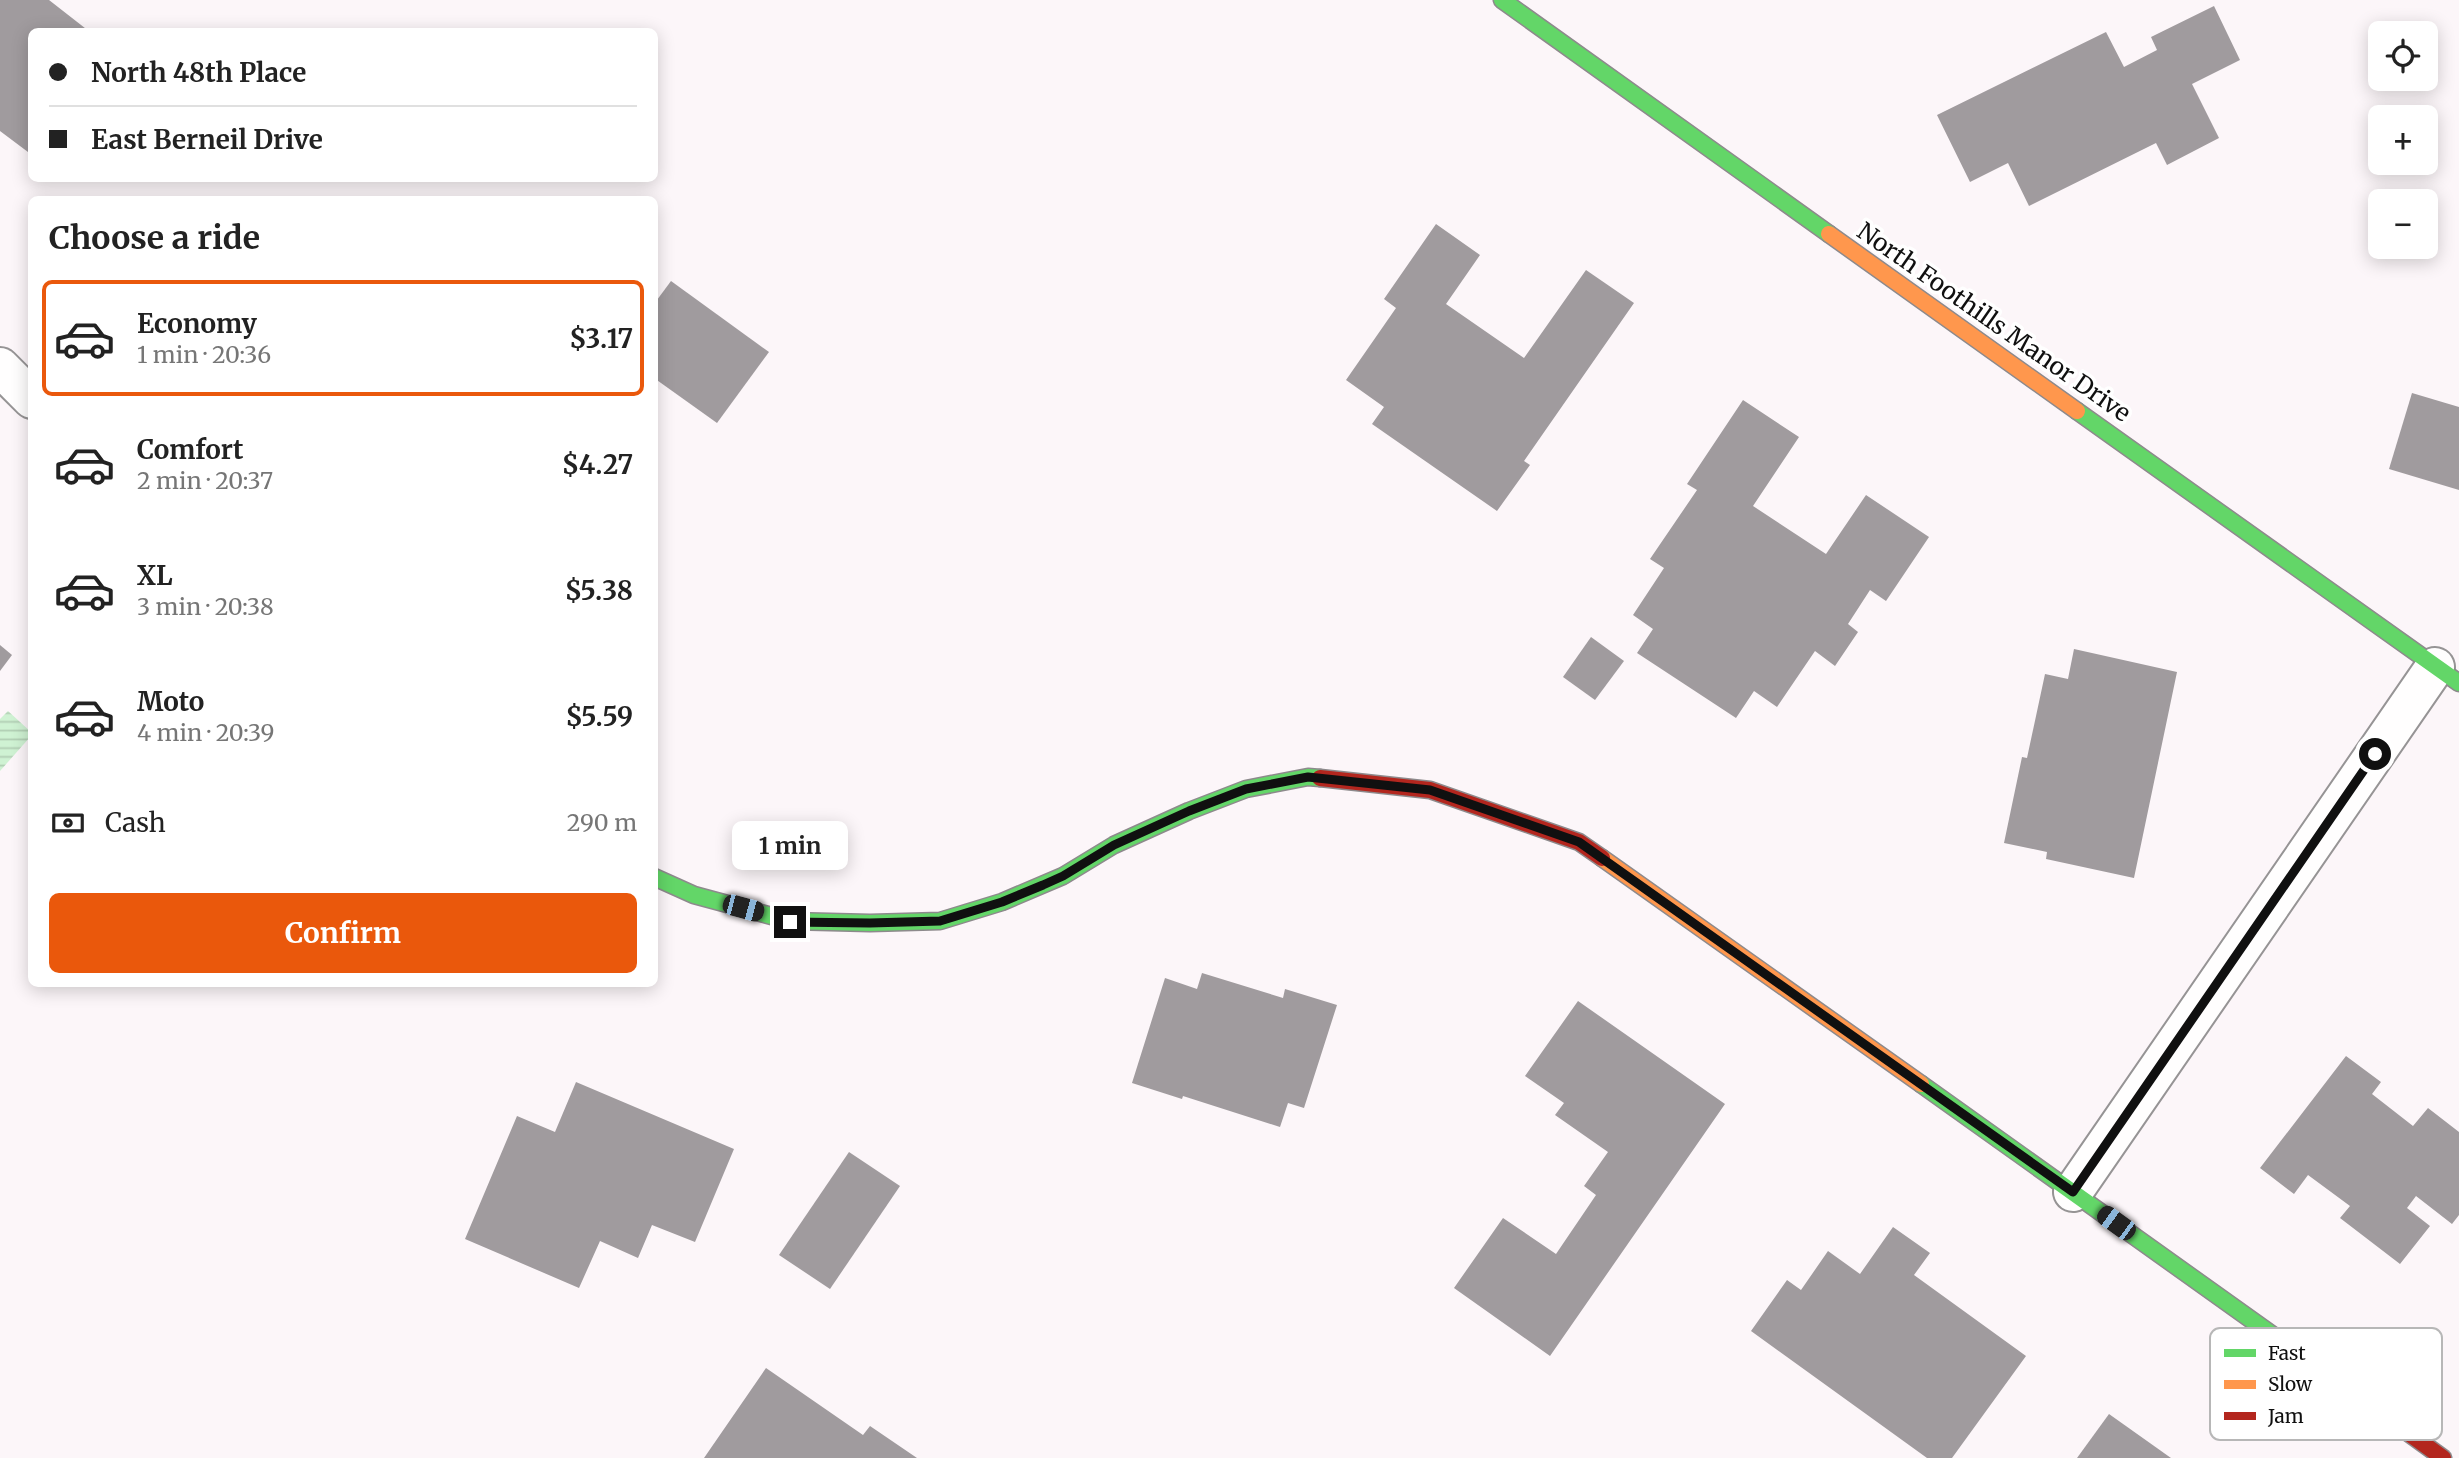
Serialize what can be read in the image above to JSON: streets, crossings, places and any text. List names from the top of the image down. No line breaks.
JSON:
{"streets":{"street":["North Foothills Manor Drive"]},"legend":["Fast","Slow","Jam"],"page":{"map_buttons":["+","−"],"banner":["North 48th Place","East Berneil Drive"],"heading":"Choose a ride","list":[{"name":"Economy","note":"1 min · 20:36","value":"$3.17"},{"name":"Comfort","note":"2 min · 20:37","value":"$4.27"},{"name":"XL","note":"3 min · 20:38","value":"$5.38"},{"name":"Moto","note":"4 min · 20:39","value":"$5.59"}],"pay":["Cash","290 m"],"bubble":"1 min","buttons":"Confirm"}}
